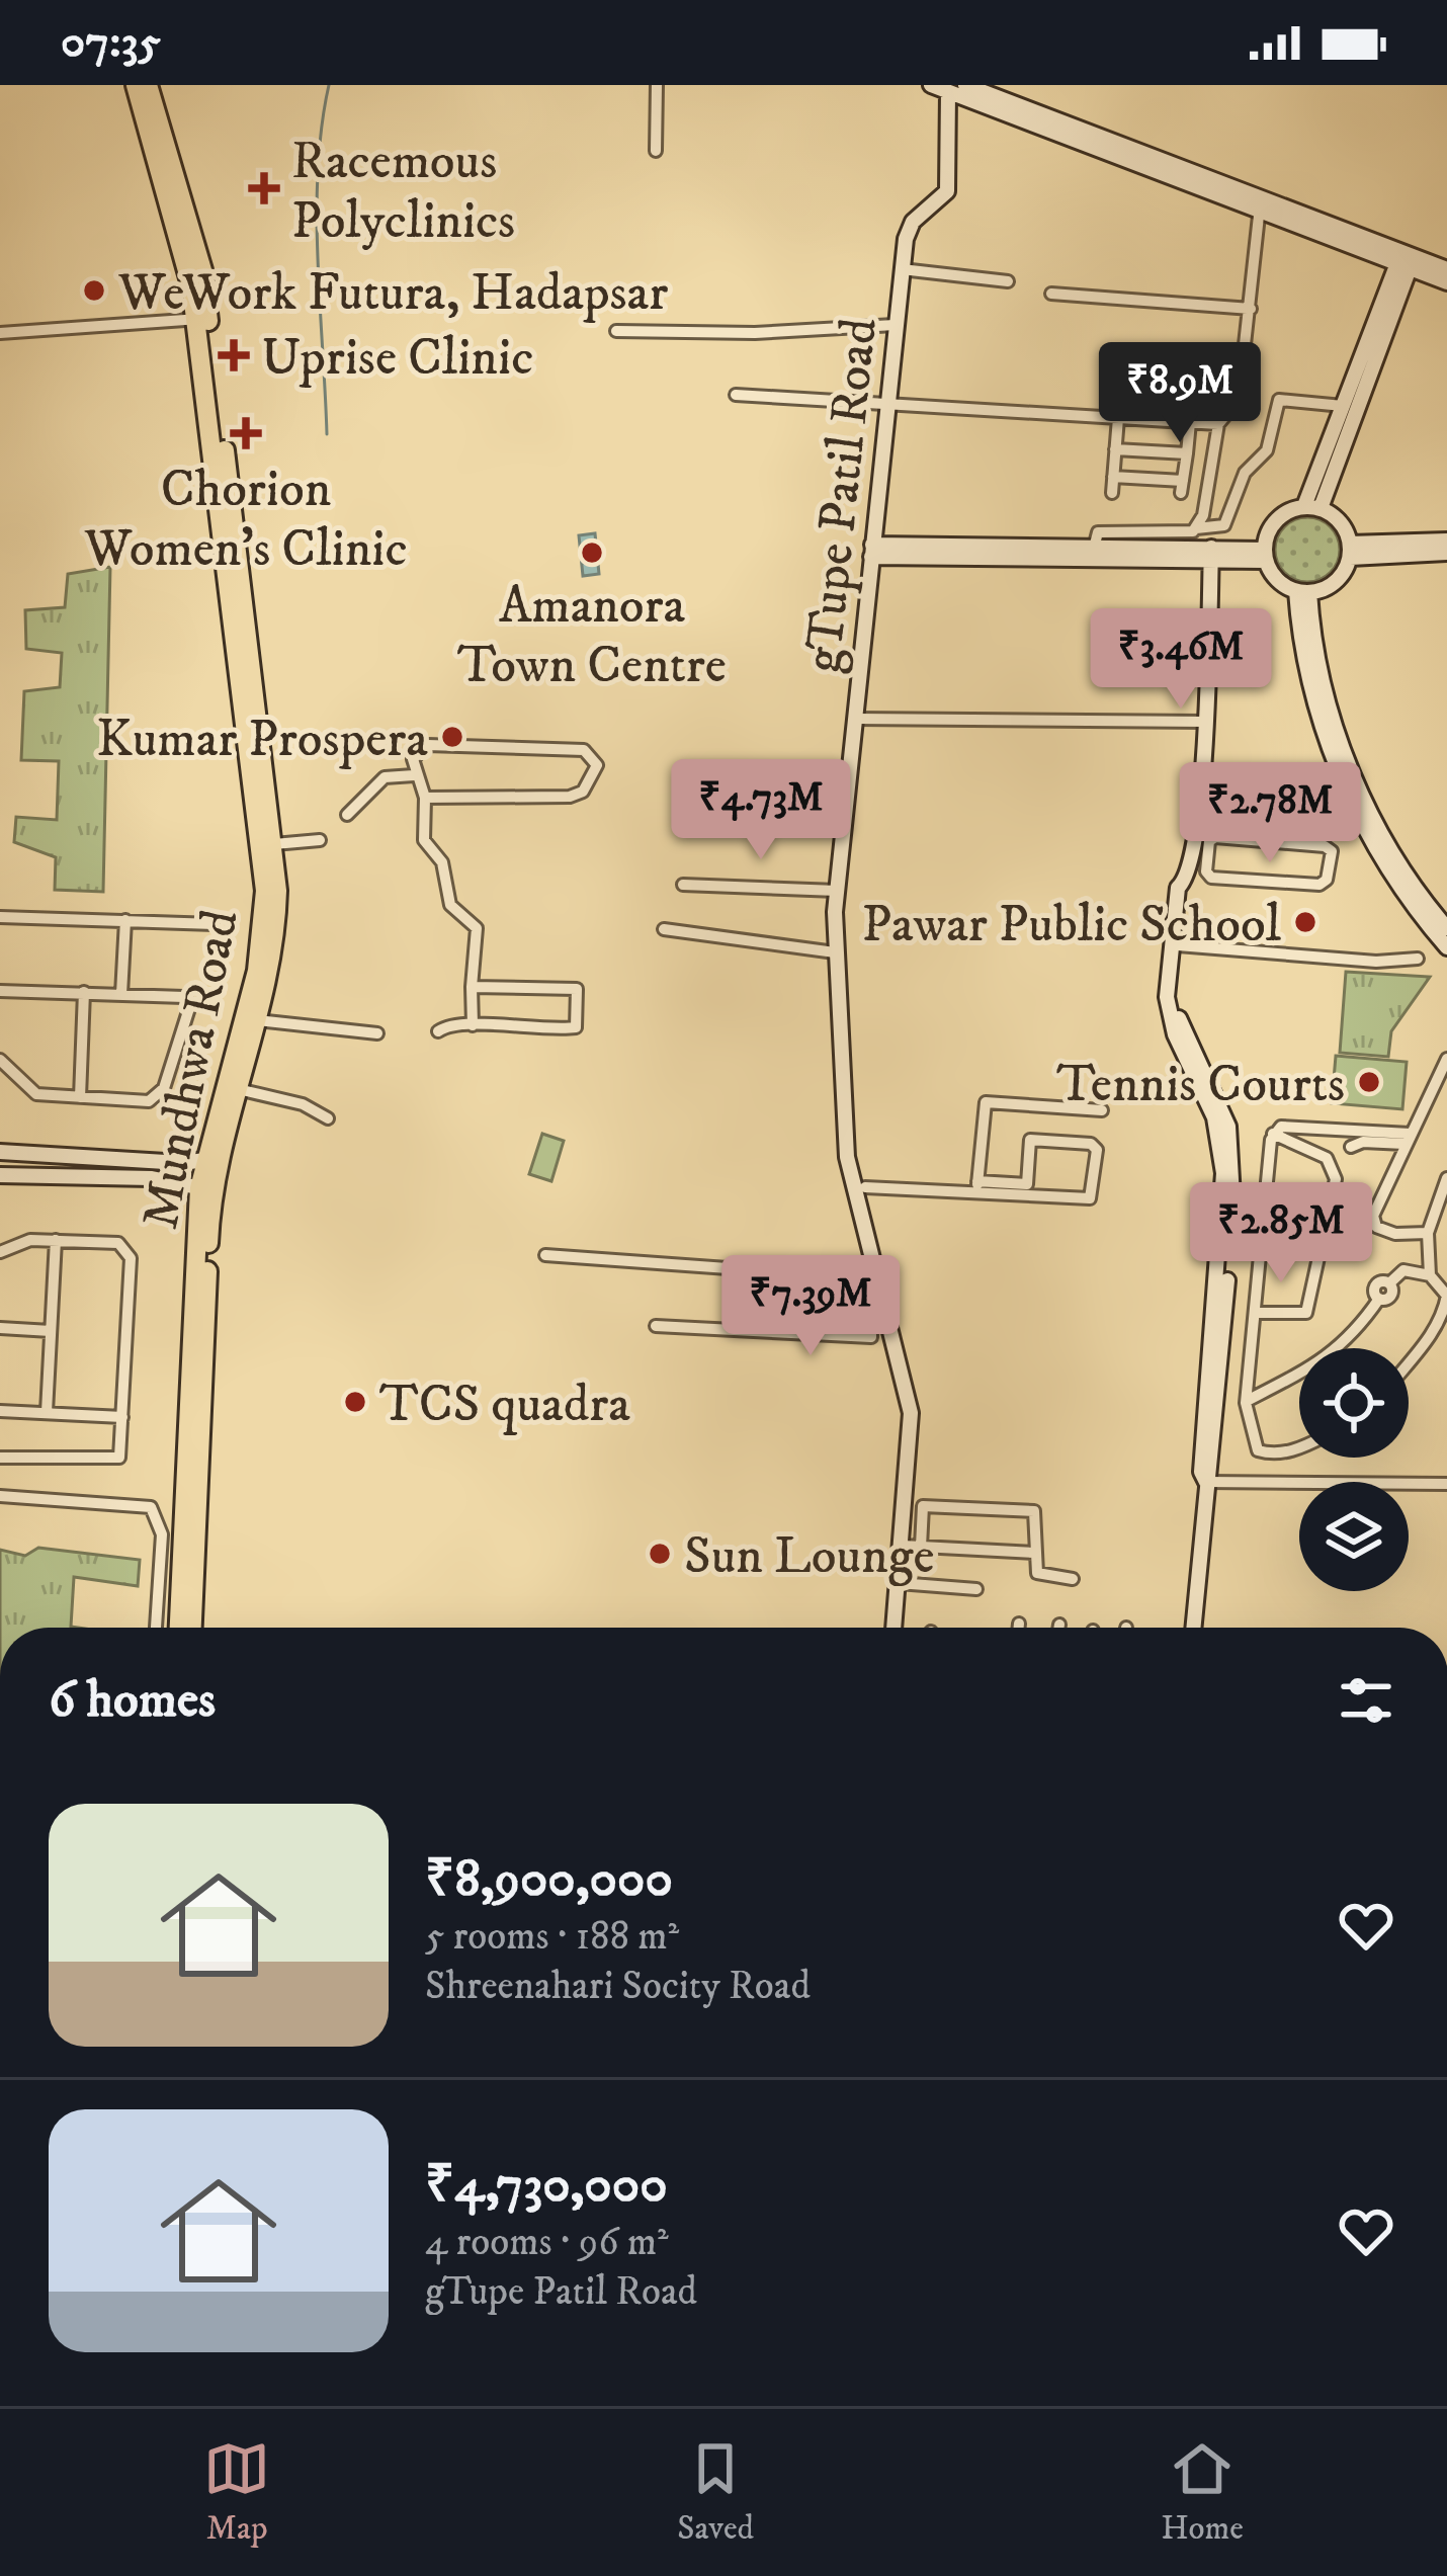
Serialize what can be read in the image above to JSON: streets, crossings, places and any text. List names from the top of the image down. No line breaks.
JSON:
{"streets":{"highway":["Mundhwa Road"],"street":["gTupe Patil Road"]},"places":{"health":["Racemous Polyclinics","Uprise Clinic","Chorion Women's Clinic"],"other":["WeWork Futura, Hadapsar","Amanora Town Centre","Kumar Prospera","Pawar Public School","Tennis Courts","TCS quadra","Sun Lounge"]},"page":{"status":"07:35","price":["₹8.9M","₹3.46M","₹4.73M","₹2.78M","₹2.85M","₹7.39M"],"heading":"6 homes","list":[{"name":"₹8,900,000","note":"5 rooms · 188 m² · Shreenahari Socity Road"},{"name":"₹4,730,000","note":"4 rooms · 96 m² · gTupe Patil Road"}],"tabs":["Map","Saved","Home"]}}
